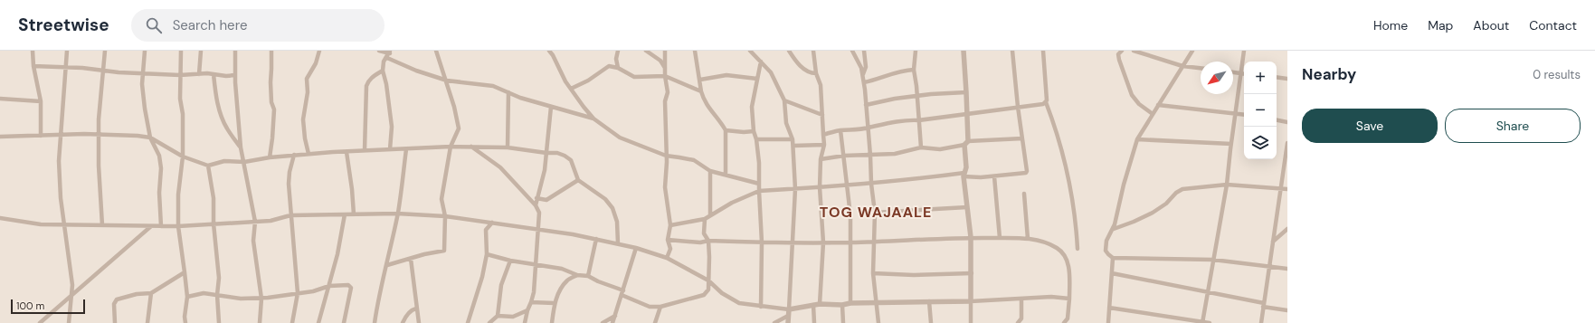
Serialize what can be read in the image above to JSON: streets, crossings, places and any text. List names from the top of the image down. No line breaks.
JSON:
{"districts":["TOG WAJAALE"],"scale_bar":"100 m","north":"bottom left","page":{"header":"Streetwise","search":"Search here","nav":["Home","Map","About","Contact"],"heading":["Nearby","0 results"],"map_buttons":["+","−"],"buttons":["Save","Share"],"scale":"100 m"}}
